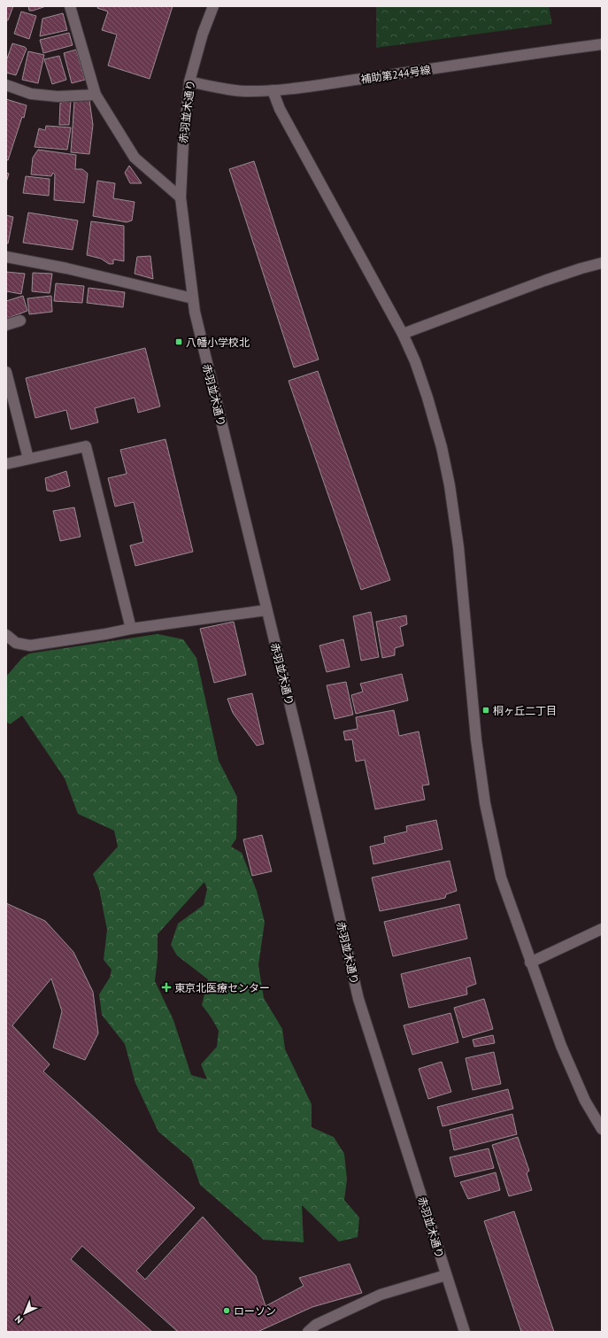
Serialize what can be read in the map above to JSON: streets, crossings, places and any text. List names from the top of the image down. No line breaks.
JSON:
{"streets":{"street":["補助第244号線","赤羽並木通り"]},"crossings":[["補助第244号線","赤羽並木通り"]],"places":{"transit":["八幡小学校北","桐ヶ丘二丁目"],"health":["東京北医療センター"],"other":["ローソン"]},"north":"bottom left"}
